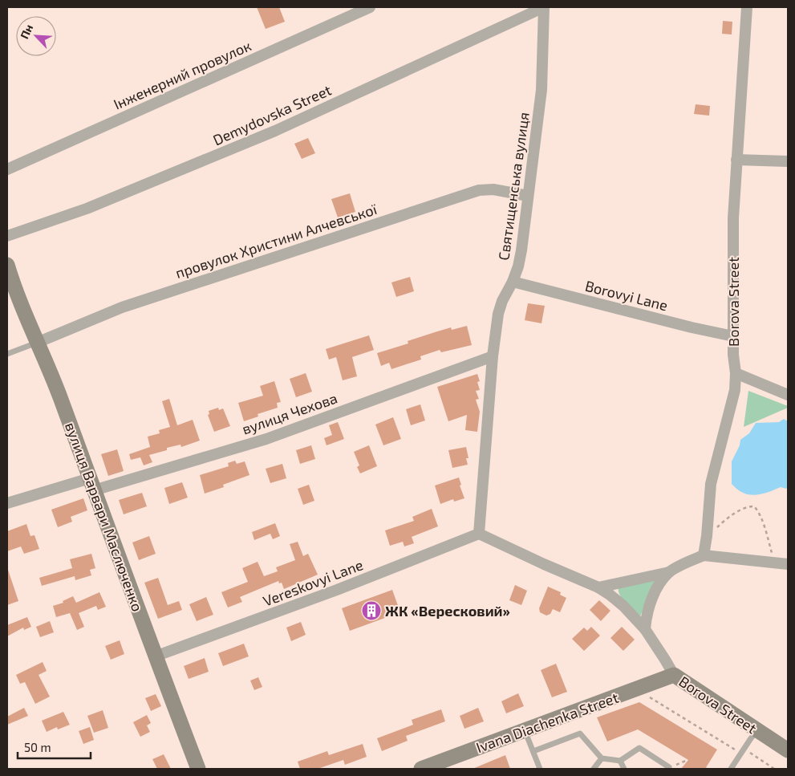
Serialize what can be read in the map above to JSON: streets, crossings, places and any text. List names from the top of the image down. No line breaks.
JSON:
{"streets":{"street":["Інженерний провулок","Demydovska Street","Святищенська вулиця","провулок Христини Алчевської","Borovyi Lane","Borova Street","вулиця Чехова","вулиця Варвари Маслюченко","Vereskovyi Lane","Ivana Diachenka Street"]},"crossings":[["Demydovska Street","Святищенська вулиця"],["Святищенська вулиця","провулок Христини Алчевської"],["Святищенська вулиця","Borovyi Lane"],["Святищенська вулиця","Borova Street"],["Святищенська вулиця","вулиця Чехова"],["Святищенська вулиця","Vereskovyi Lane"],["провулок Христини Алчевської","вулиця Варвари Маслюченко"],["Borovyi Lane","Borova Street"],["Borova Street","Vereskovyi Lane"],["Borova Street","Ivana Diachenka Street"],["вулиця Чехова","вулиця Варвари Маслюченко"],["вулиця Варвари Маслюченко","Vereskovyi Lane"]],"places":{"building":["ЖК «Вересковий»"]},"scale_bar":"50 m","north":"top left"}
